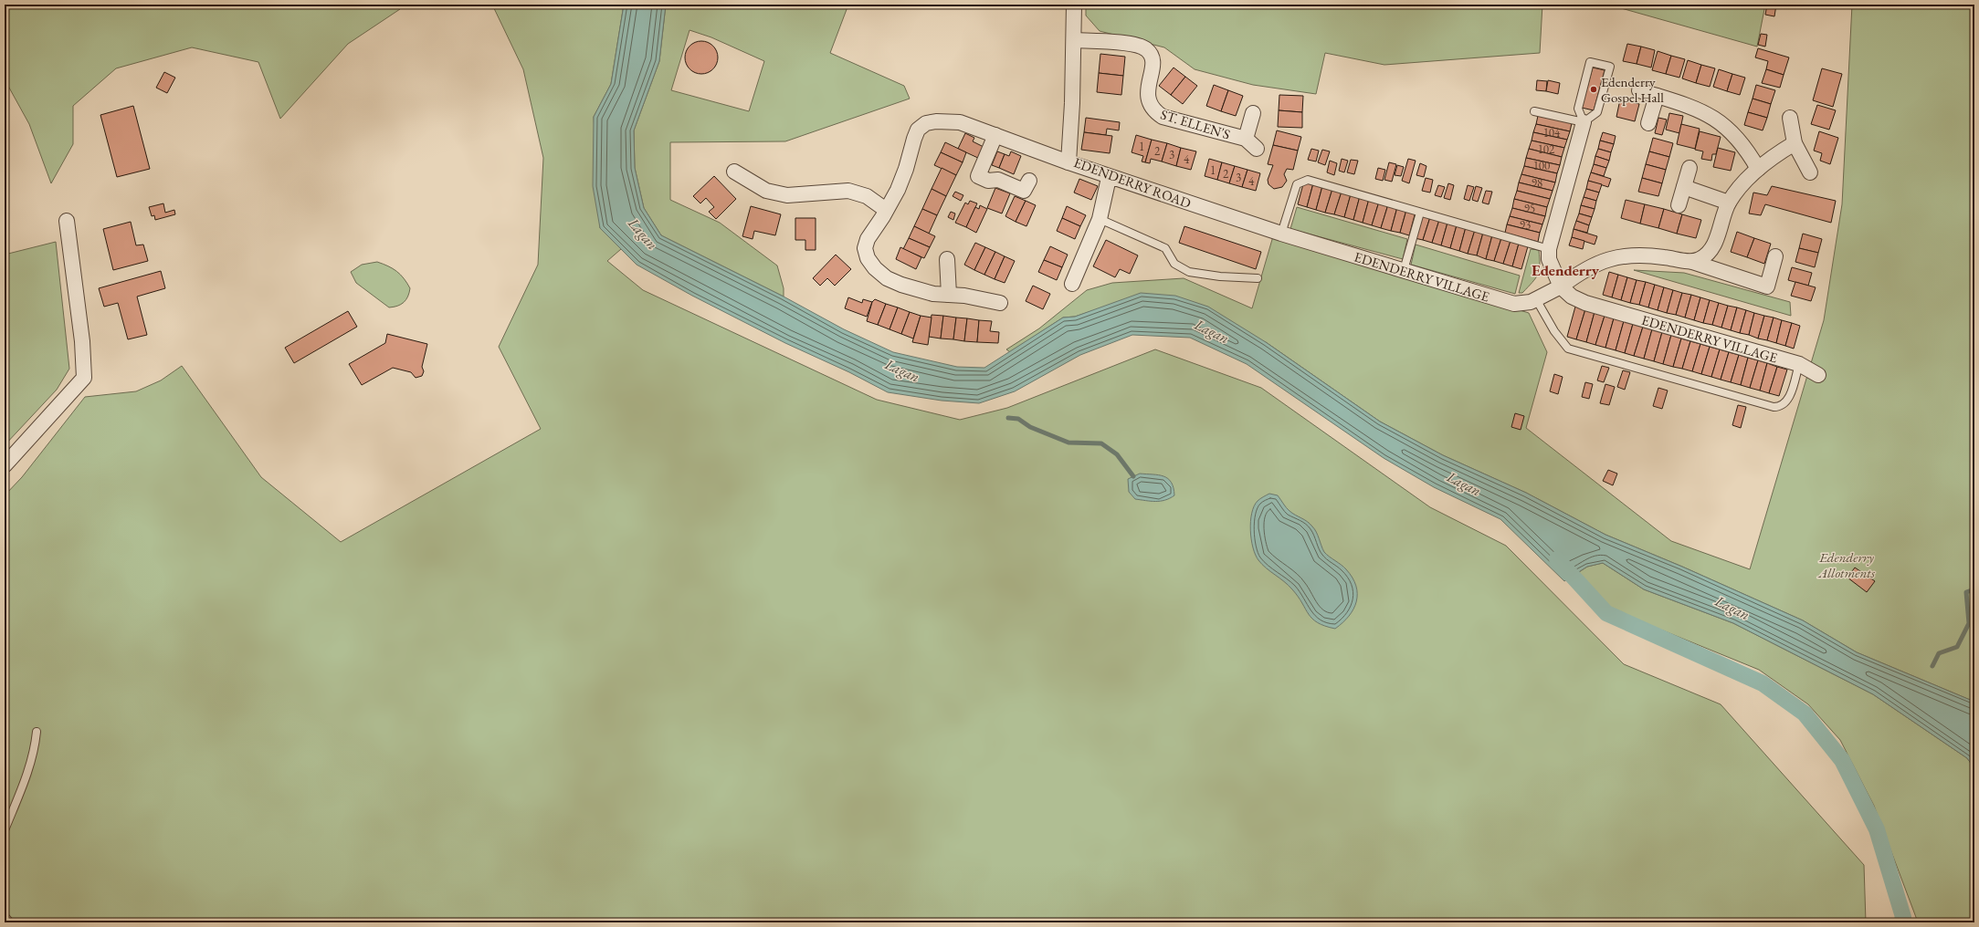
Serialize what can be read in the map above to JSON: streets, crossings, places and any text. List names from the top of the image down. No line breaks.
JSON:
{"streets":{"street":["ST. ELLEN'S","EDENDERRY ROAD","EDENDERRY VILLAGE"]},"crossings":[["ST. ELLEN'S","EDENDERRY ROAD"],["EDENDERRY ROAD","EDENDERRY VILLAGE"]],"districts":["Edenderry"],"water":["Lagan"],"parks":["Edenderry Allotments"],"places":["Edenderry Gospel Hall"],"house_numbers":["104","1","102","2","3","4","100","1","2","3","4","98","95","93"]}
